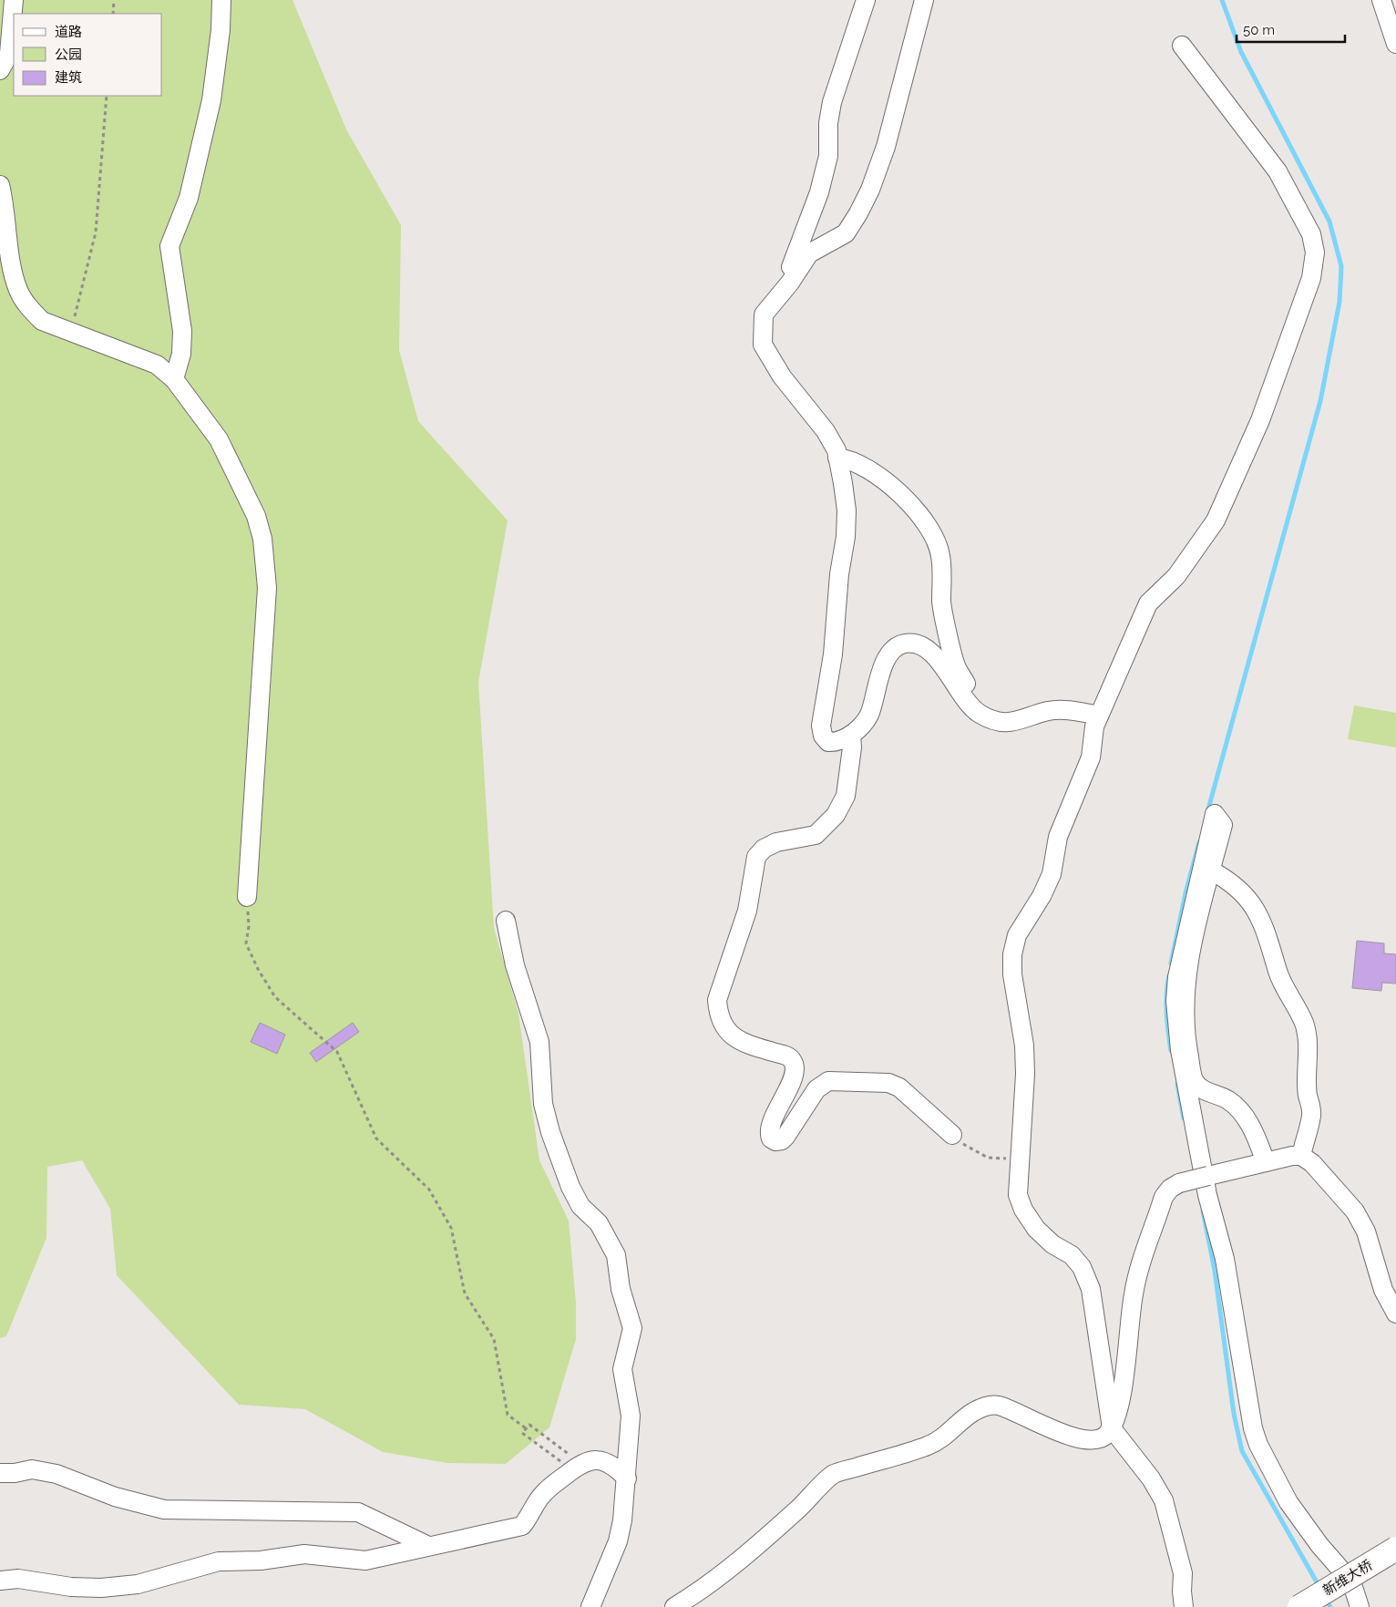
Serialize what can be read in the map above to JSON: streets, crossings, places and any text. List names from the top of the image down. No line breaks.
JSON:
{"streets":{"main road":["新维大桥"]},"legend":["道路","公园","建筑"],"scale_bar":"50 m"}
